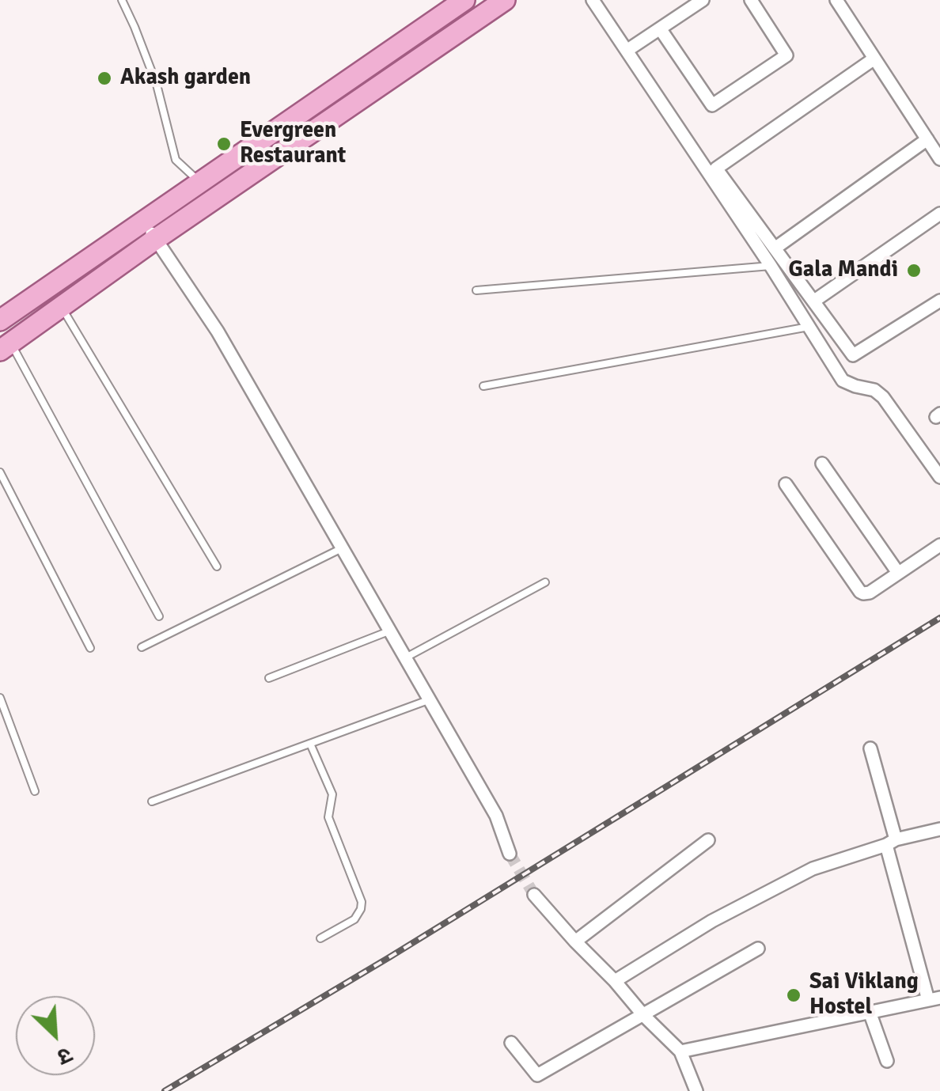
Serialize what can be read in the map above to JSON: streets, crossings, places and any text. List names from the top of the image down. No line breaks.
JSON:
{"places":["Akash garden","Evergreen Restaurant","Gala Mandi","Sai Viklang Hostel"],"north":"bottom right"}
